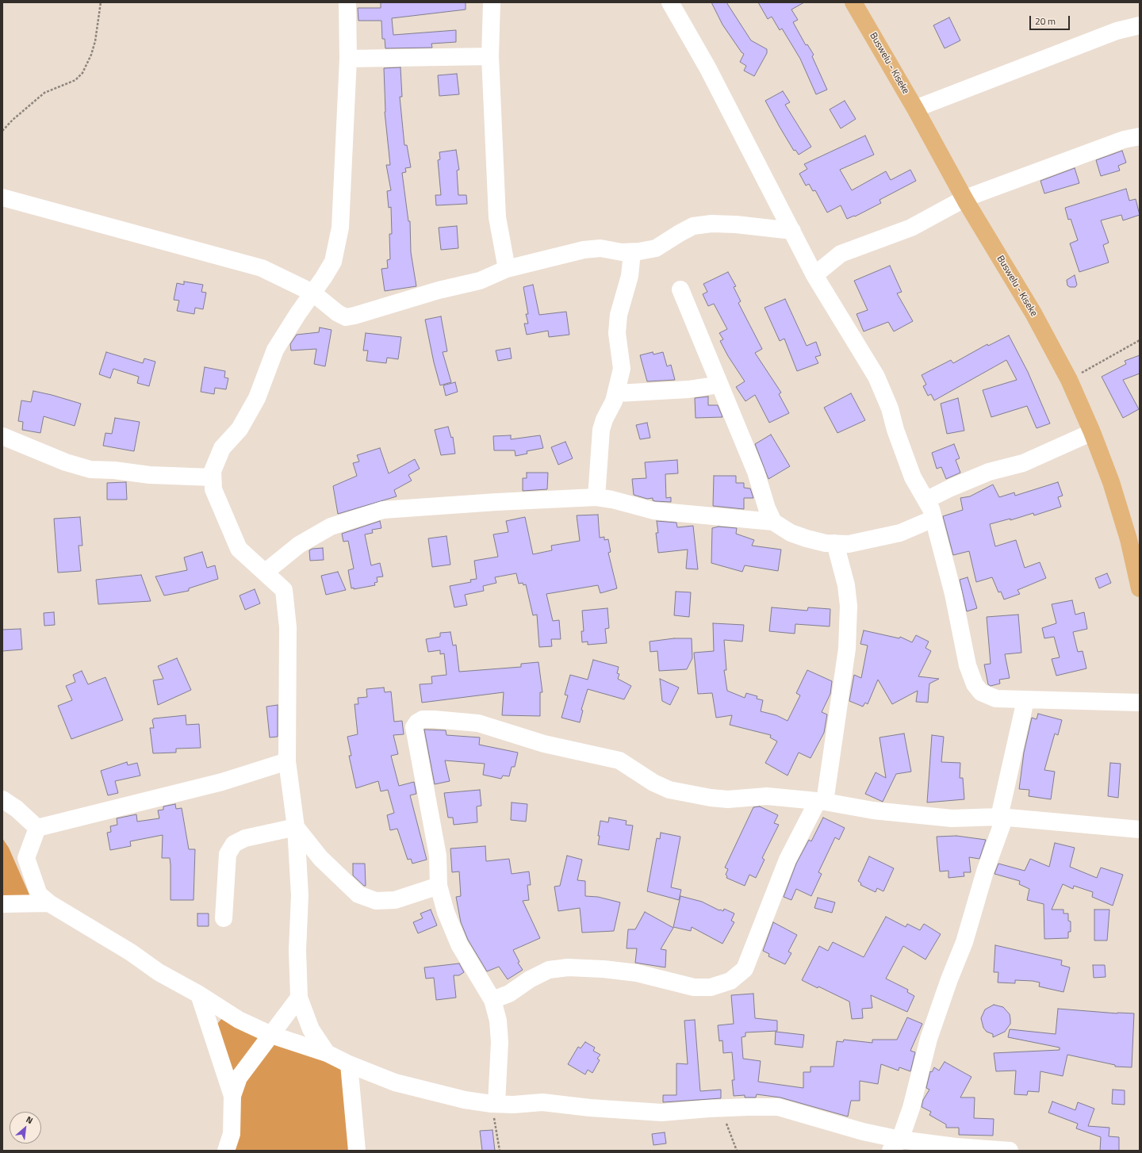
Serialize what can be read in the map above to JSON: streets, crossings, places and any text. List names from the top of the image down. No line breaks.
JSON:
{"streets":{"main road":["Buswelu - Kiseke"]},"scale_bar":"20 m","north":"top right"}
